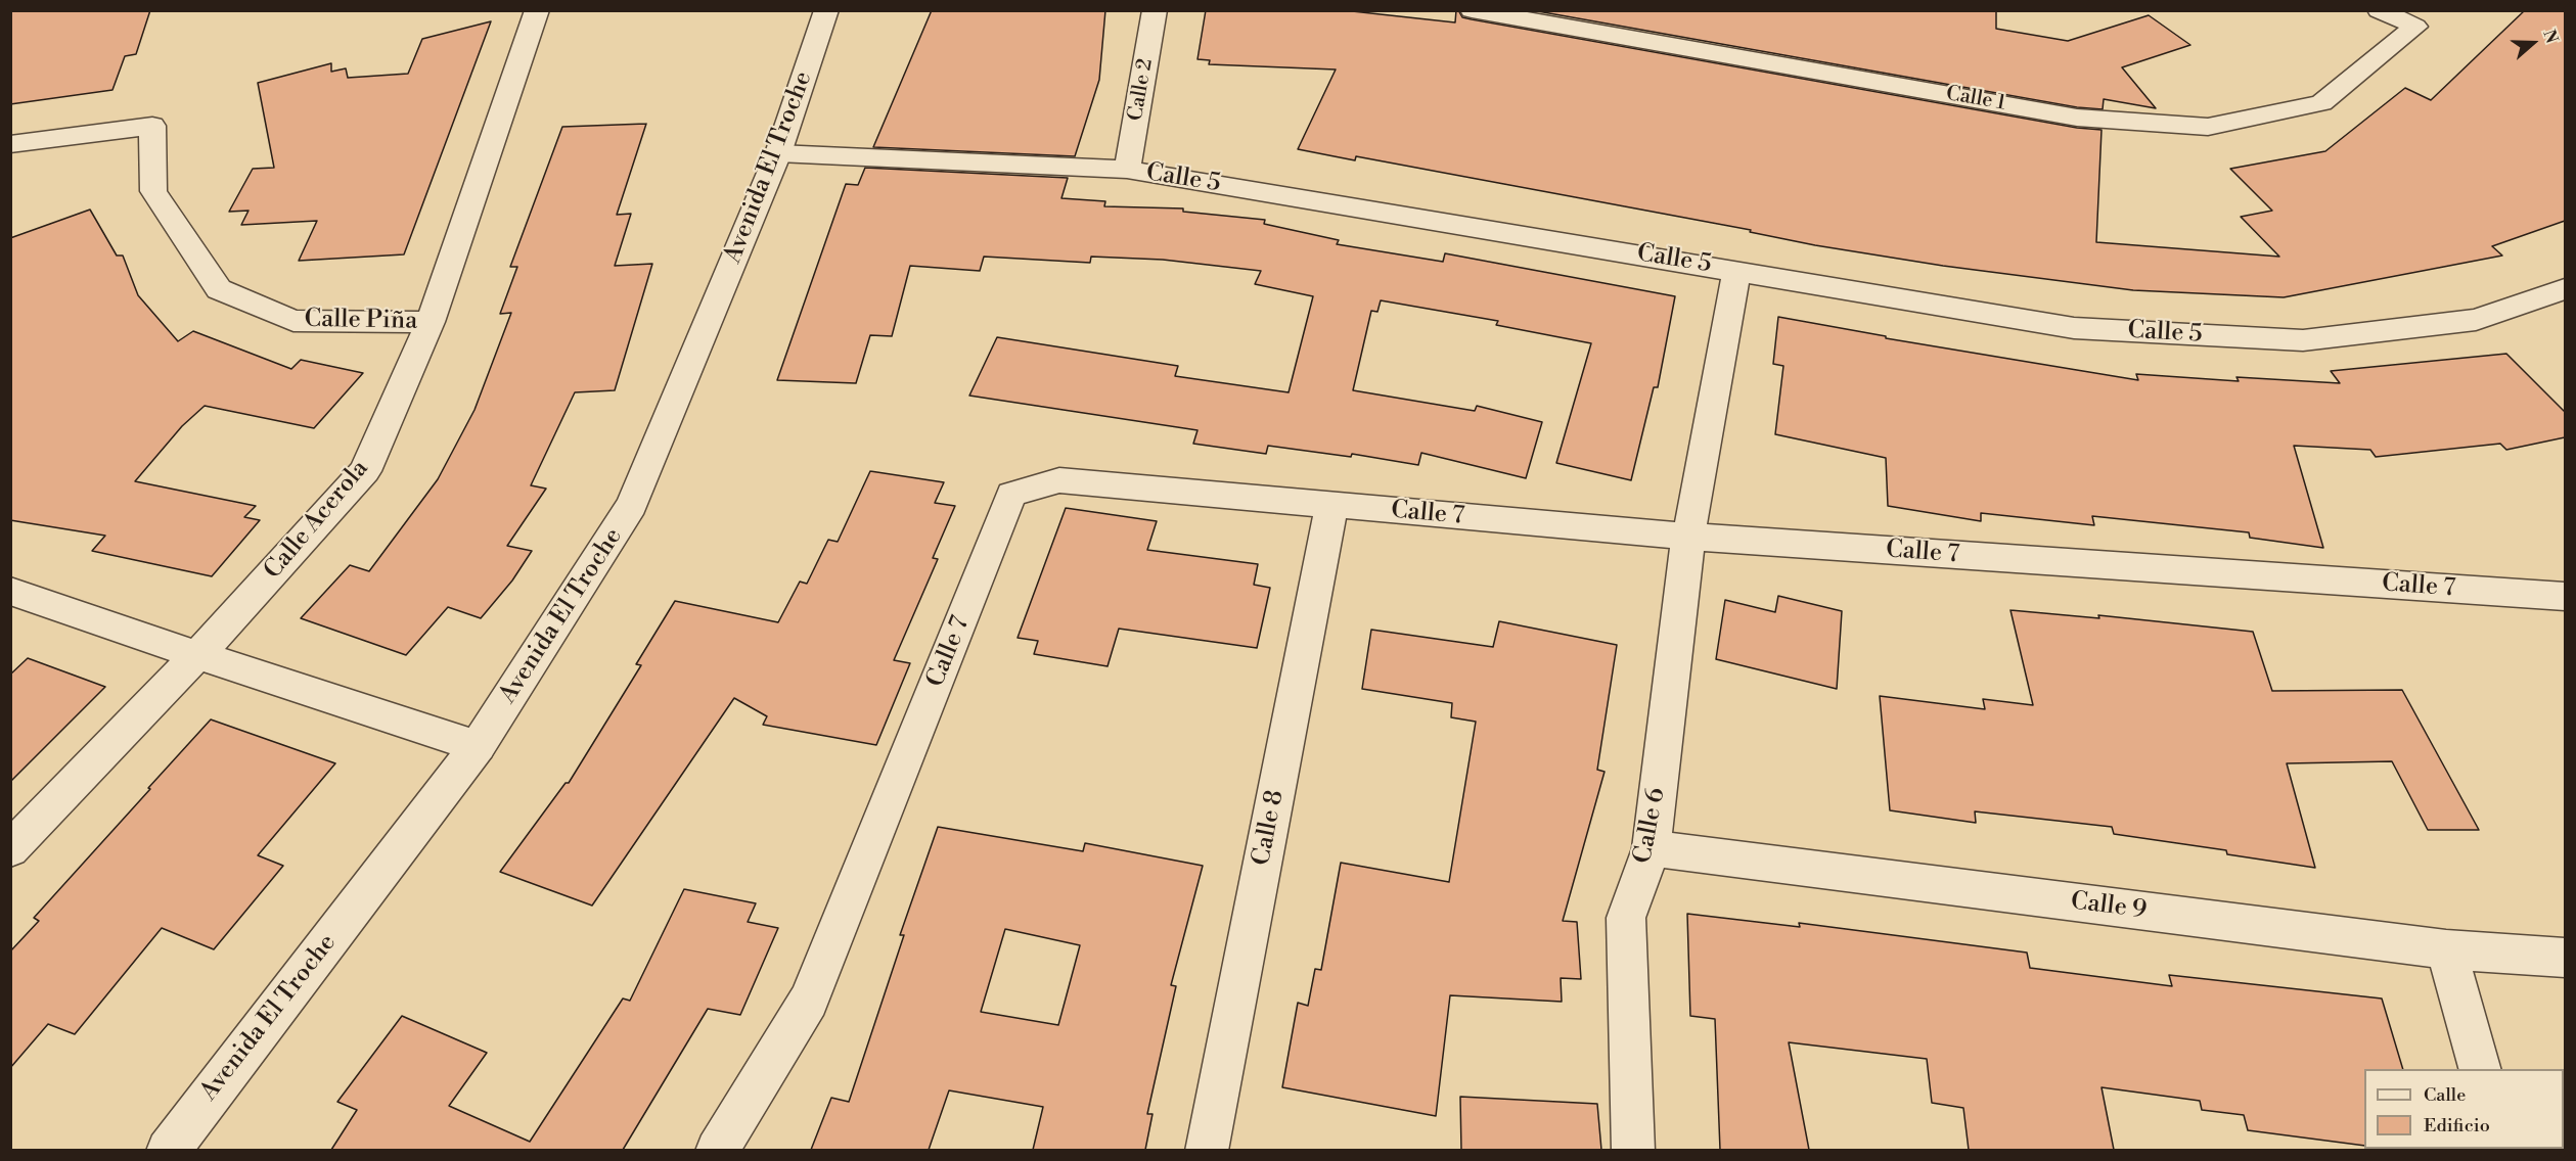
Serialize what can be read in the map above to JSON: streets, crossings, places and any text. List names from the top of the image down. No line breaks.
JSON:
{"streets":{"street":["Calle 2","Calle 1","Avenida El Troche","Calle 5","Calle Piña","Calle 7","Calle Acerola","Calle 6","Calle 8","Calle 9"]},"crossings":[["Calle 2","Calle 5"],["Avenida El Troche","Calle 5"],["Calle 5","Calle 6"],["Calle Piña","Calle Acerola"],["Calle 7","Calle 6"],["Calle 7","Calle 8"],["Calle 6","Calle 9"]],"legend":["Calle","Edificio"],"north":"right"}
